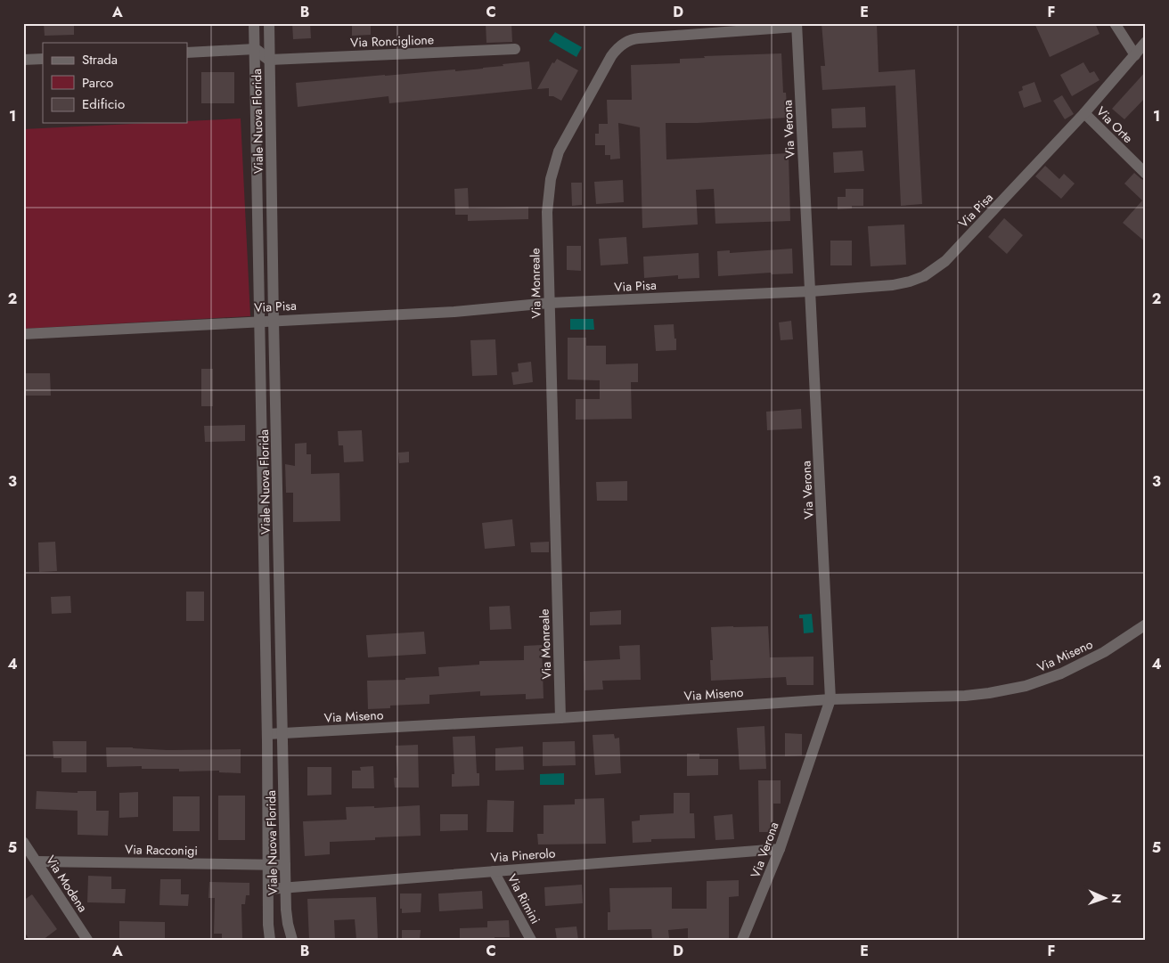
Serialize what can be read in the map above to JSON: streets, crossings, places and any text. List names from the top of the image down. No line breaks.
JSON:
{"streets":{"street":["Via Ronciglione","Viale Nuova Florida","Via Orte","Via Verona","Via Pisa","Via Monreale","Via Miseno","Via Racconigi","Via Pinerolo","Via Modena","Via Rimini"]},"crossings":[["Via Ronciglione","Viale Nuova Florida"],["Viale Nuova Florida","Via Pisa"],["Viale Nuova Florida","Via Miseno"],["Viale Nuova Florida","Via Racconigi"],["Viale Nuova Florida","Via Pinerolo"],["Via Orte","Via Pisa"],["Via Verona","Via Pisa"],["Via Verona","Via Monreale"],["Via Verona","Via Miseno"],["Via Verona","Via Pinerolo"],["Via Pisa","Via Monreale"],["Via Monreale","Via Miseno"],["Via Racconigi","Via Modena"],["Via Pinerolo","Via Rimini"]],"legend":["Strada","Parco","Edificio"],"north":"right","grid":{"columns":["A","B","C","D","E","F"],"rows":["1","2","3","4","5"]}}
